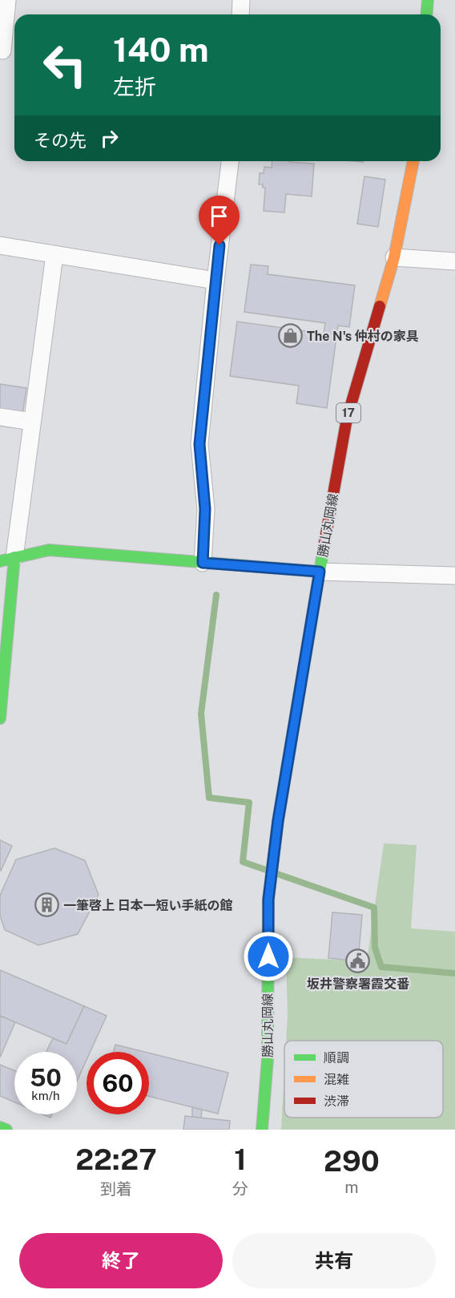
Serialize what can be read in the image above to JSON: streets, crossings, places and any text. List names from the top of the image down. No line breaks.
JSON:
{"streets":{"main road":["17","勝山丸岡線"]},"places":{"shop":["The N's 仲村の家具"],"building":["一筆啓上 日本一短い手紙の館"],"public building":["坂井警察署霞交番"]},"legend":["順調","混雑","渋滞"],"page":{"turn":["140 m","左折"],"then":"その先","speed":"50 km/h","limit":"60","eta":["22:27","到着","1","分","290","m"],"buttons":["終了","共有"]}}
